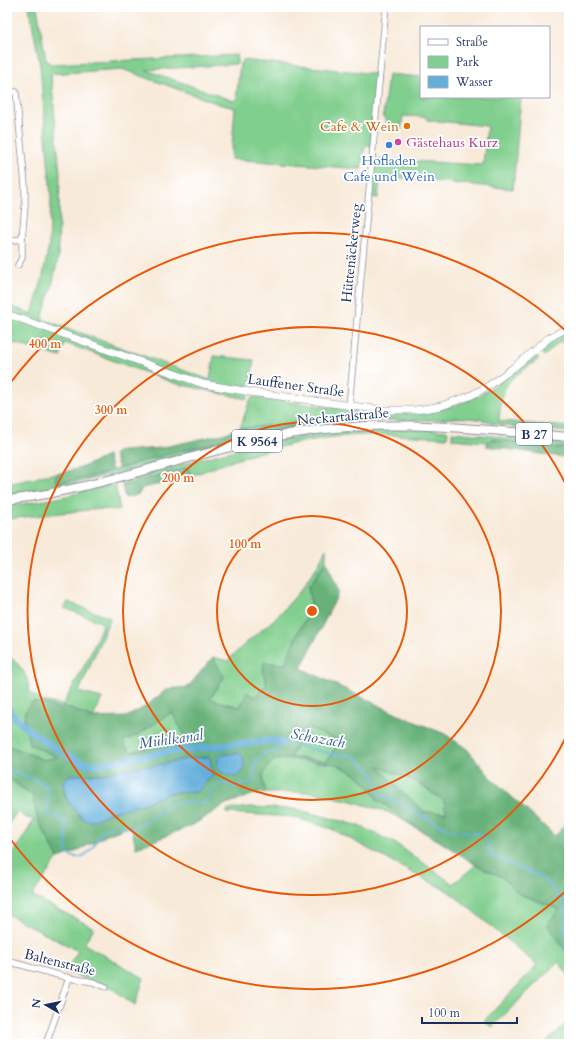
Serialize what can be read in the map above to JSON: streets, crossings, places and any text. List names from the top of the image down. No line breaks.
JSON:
{"streets":{"main road":["Neckartalstraße","B 27","K 9564"],"street":["Hüttenäckerweg","Lauffener Straße","Baltenstraße"]},"crossings":[["Hüttenäckerweg","Lauffener Straße"]],"water":["Schozach","Mühlkanal"],"places":["Cafe & Wein","Gästehaus Kurz","Hofladen Cafe und Wein"],"legend":["Straße","Park","Wasser"],"scale_bar":"100 m","north":"left","rings":["400 m","300 m","200 m","100 m"]}
